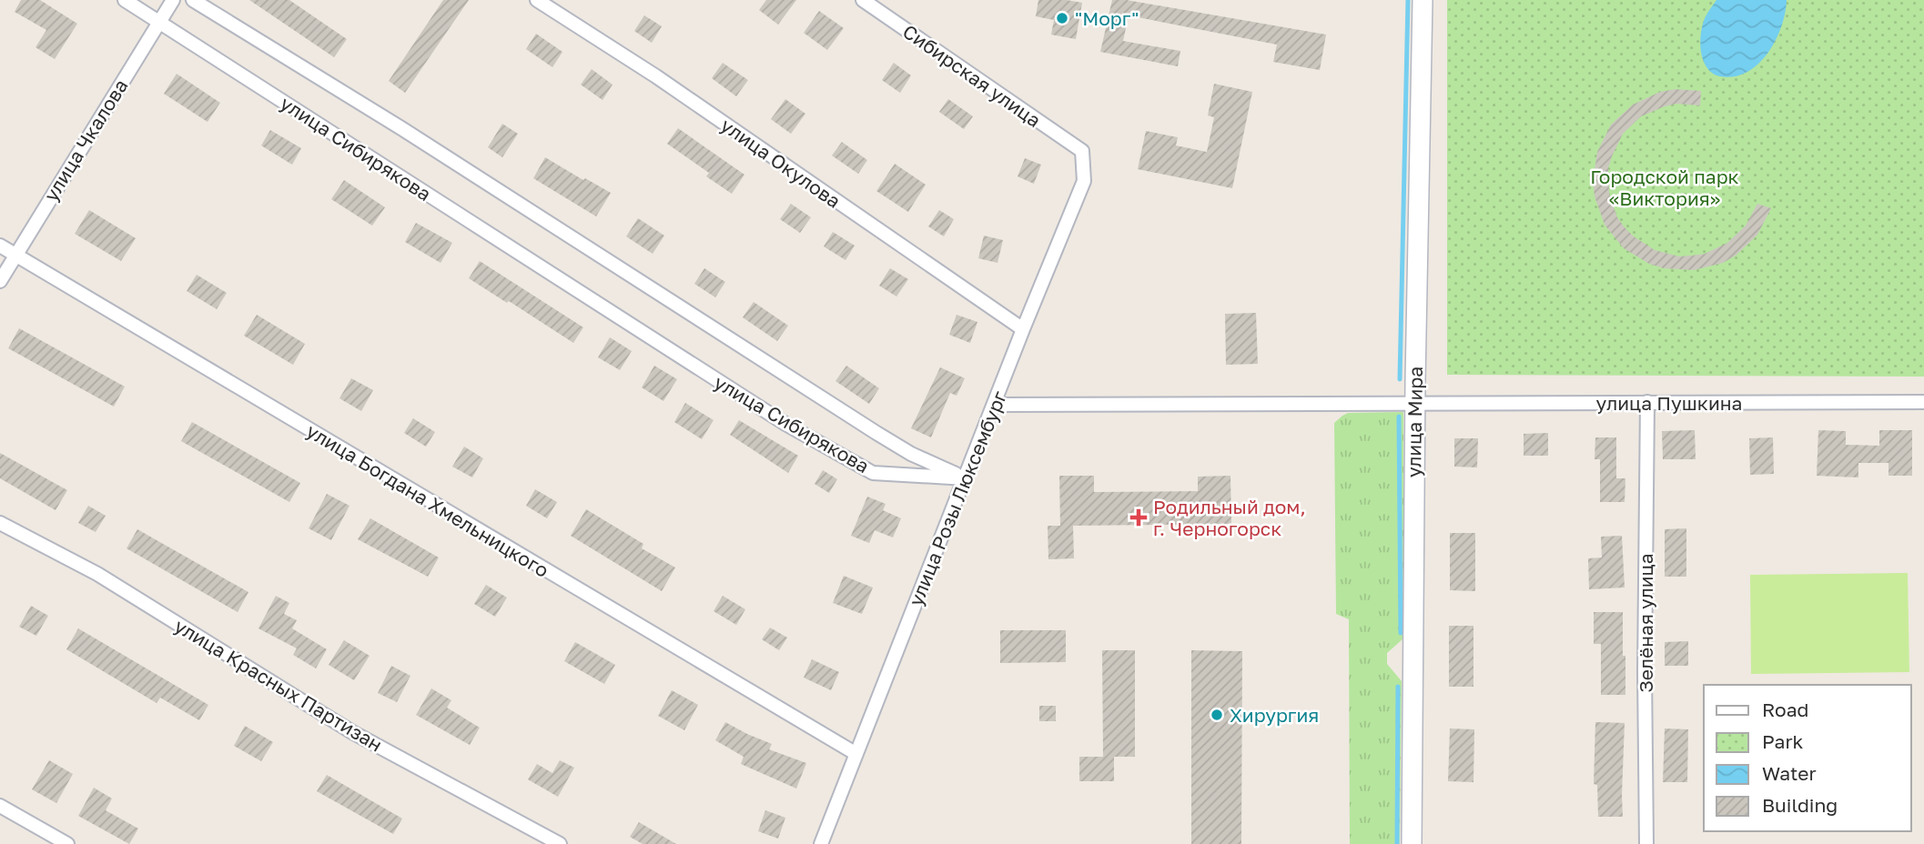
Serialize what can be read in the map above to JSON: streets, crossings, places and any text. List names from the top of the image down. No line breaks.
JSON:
{"streets":{"main road":["улица Мира"],"street":["Сибирская улица","улица Чкалова","улица Сибирякова","улица Окулова","улица Пушкина","улица Розы Люксембург","улица Богдана Хмельницкого","Зелёная улица","улица Красных Партизан"]},"crossings":[["Сибирская улица","улица Розы Люксембург"],["улица Чкалова","улица Сибирякова"],["улица Чкалова","улица Богдана Хмельницкого"],["улица Сибирякова","улица Розы Люксембург"],["улица Окулова","улица Розы Люксембург"],["улица Пушкина","улица Мира"],["улица Пушкина","улица Розы Люксембург"],["улица Пушкина","Зелёная улица"],["улица Розы Люксембург","улица Богдана Хмельницкого"]],"parks":["Городской парк «Виктория»"],"places":{"other":["\"Морг\"","Хирургия"],"health":["Родильный дом, г. Черногорск"]},"legend":["Road","Park","Water","Building"]}
